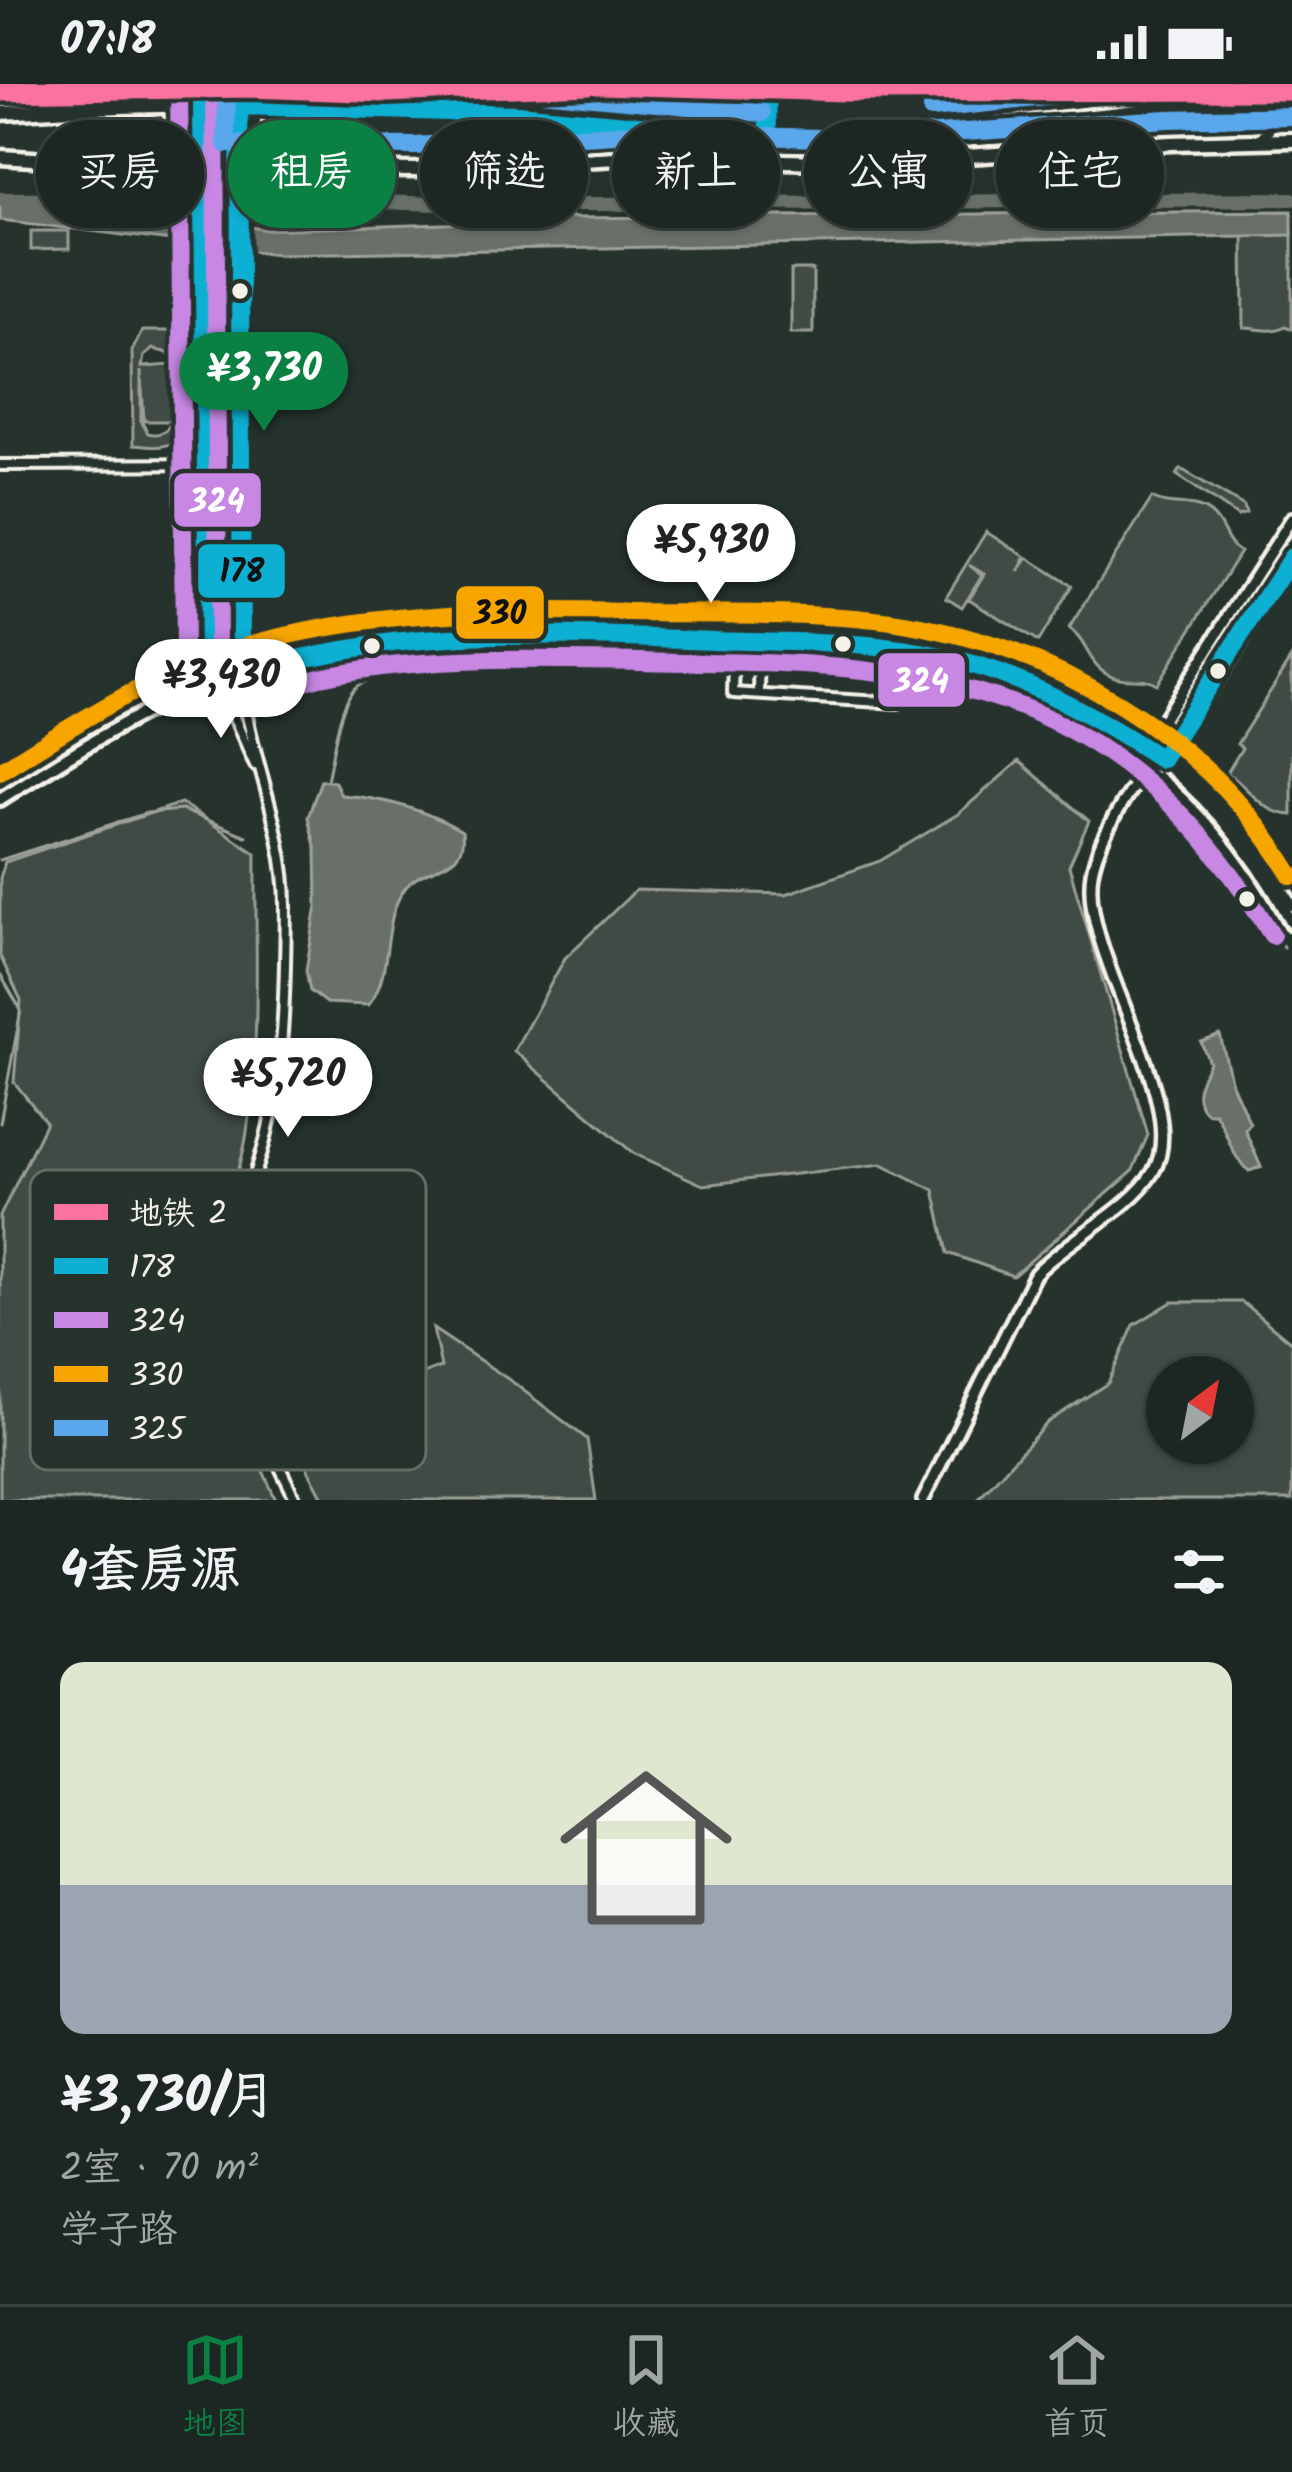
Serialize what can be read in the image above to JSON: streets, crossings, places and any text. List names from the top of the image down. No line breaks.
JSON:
{"lines":["metro line 2","transit line 178","transit line 324","transit line 325","transit line 330"],"legend":["地铁 2","178","324","330","325"],"north":"top right","page":{"status":"07:18","chip":["买房","租房","筛选","新上","公寓","住宅"],"price":["¥3,730","¥5,930","¥3,430","¥5,720"],"heading":"4套房源","list":[{"name":"¥3,730/月","note":"2室 · 70 m² · 学子路"}],"tabs":["地图","收藏","首页"]}}
